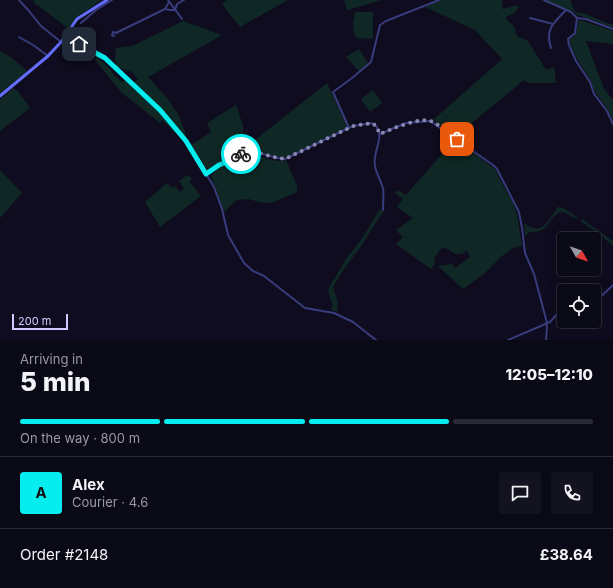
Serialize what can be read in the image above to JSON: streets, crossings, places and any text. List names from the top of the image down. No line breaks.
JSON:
{"scale_bar":"200 m","north":"bottom right","page":{"scale":"200 m","heading":["5 min","Arriving in","12:05–12:10"],"panel":["Alex","Courier · 4.6","Order #2148","£38.64"],"bar":"On the way · 800 m","round":"A"}}
